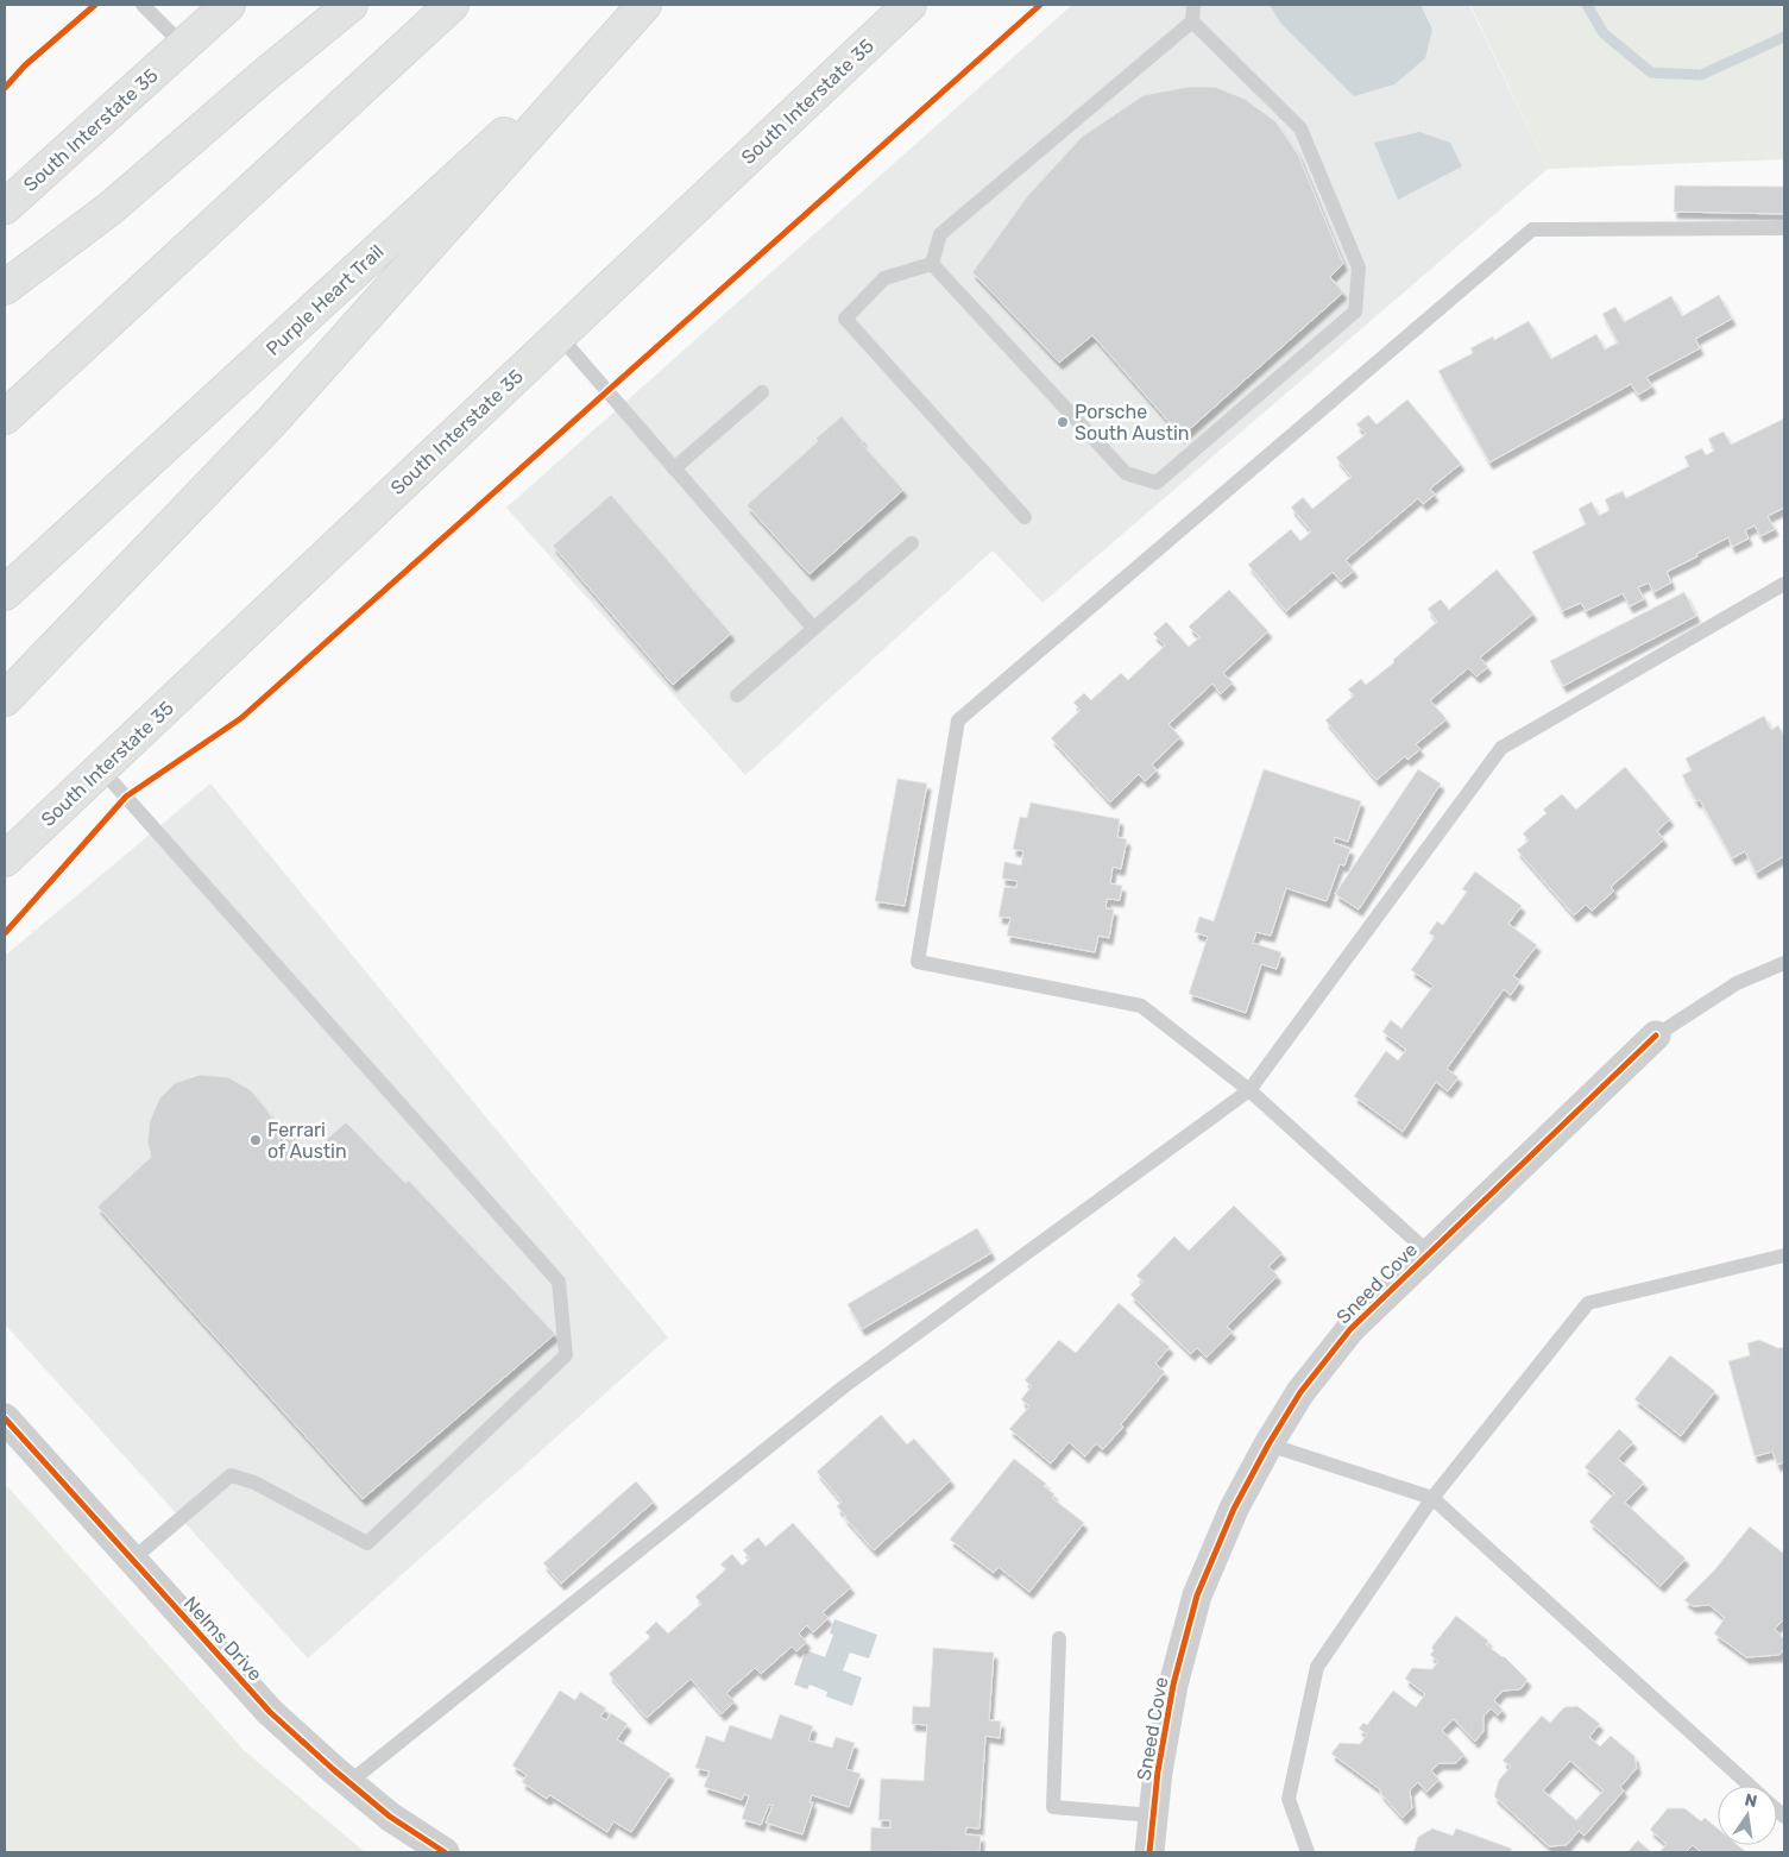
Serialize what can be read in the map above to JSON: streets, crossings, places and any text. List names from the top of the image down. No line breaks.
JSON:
{"streets":{"main road":["South Interstate 35","Purple Heart Trail"],"street":["Sneed Cove","Nelms Drive"]},"places":["Porsche South Austin","Ferrari of Austin"],"north":"top"}
